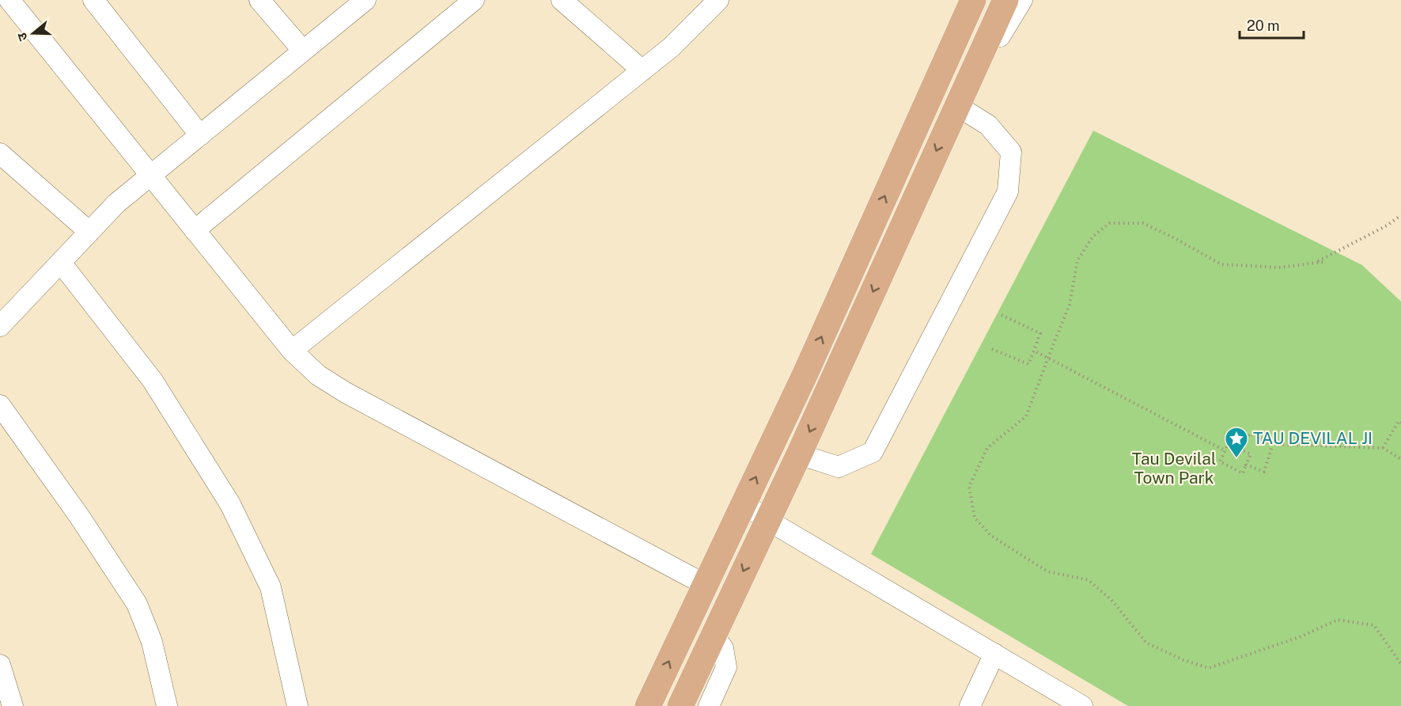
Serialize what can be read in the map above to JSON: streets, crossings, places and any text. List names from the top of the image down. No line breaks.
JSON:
{"parks":["Tau Devilal Town Park"],"places":{"place":["TAU DEVILAL JI"]},"scale_bar":"20 m","north":"left"}
